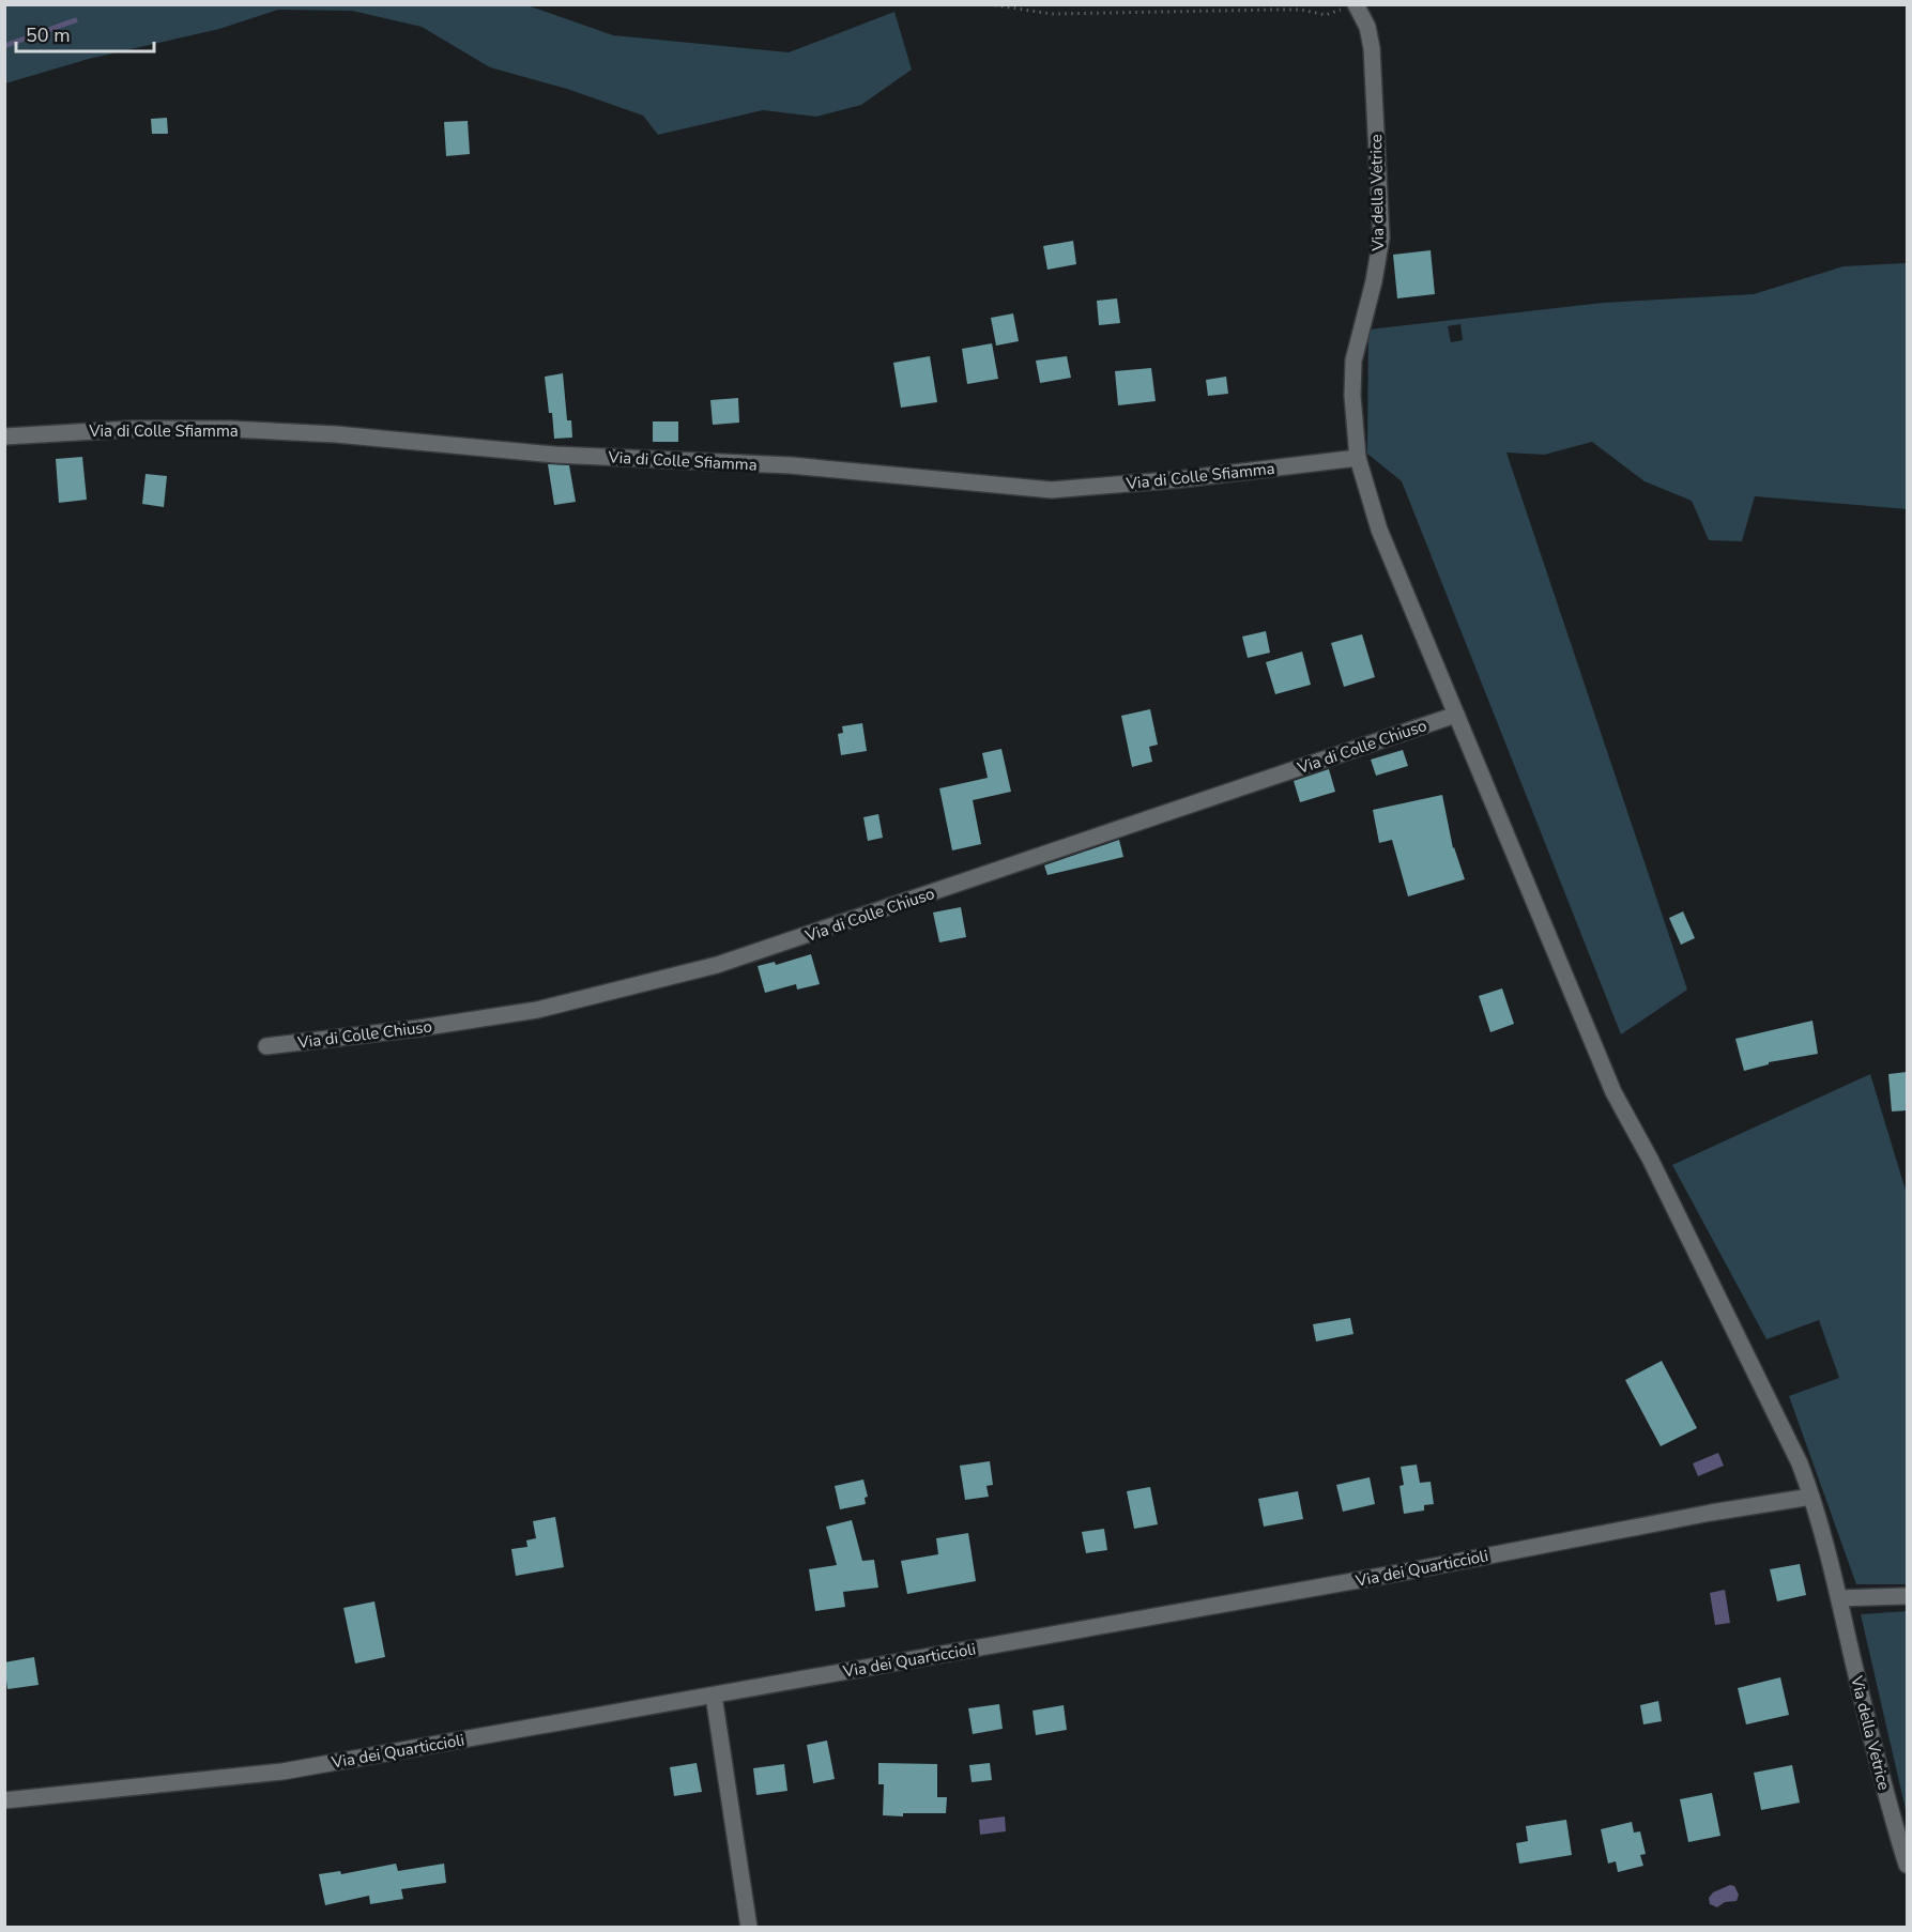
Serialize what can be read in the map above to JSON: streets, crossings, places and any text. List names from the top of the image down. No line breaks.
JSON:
{"streets":{"street":["Via della Vetrice","Via di Colle Sfiamma","Via di Colle Chiuso","Via dei Quarticcioli"]},"crossings":[["Via della Vetrice","Via di Colle Sfiamma"],["Via della Vetrice","Via di Colle Chiuso"],["Via della Vetrice","Via dei Quarticcioli"]],"scale_bar":"50 m"}
